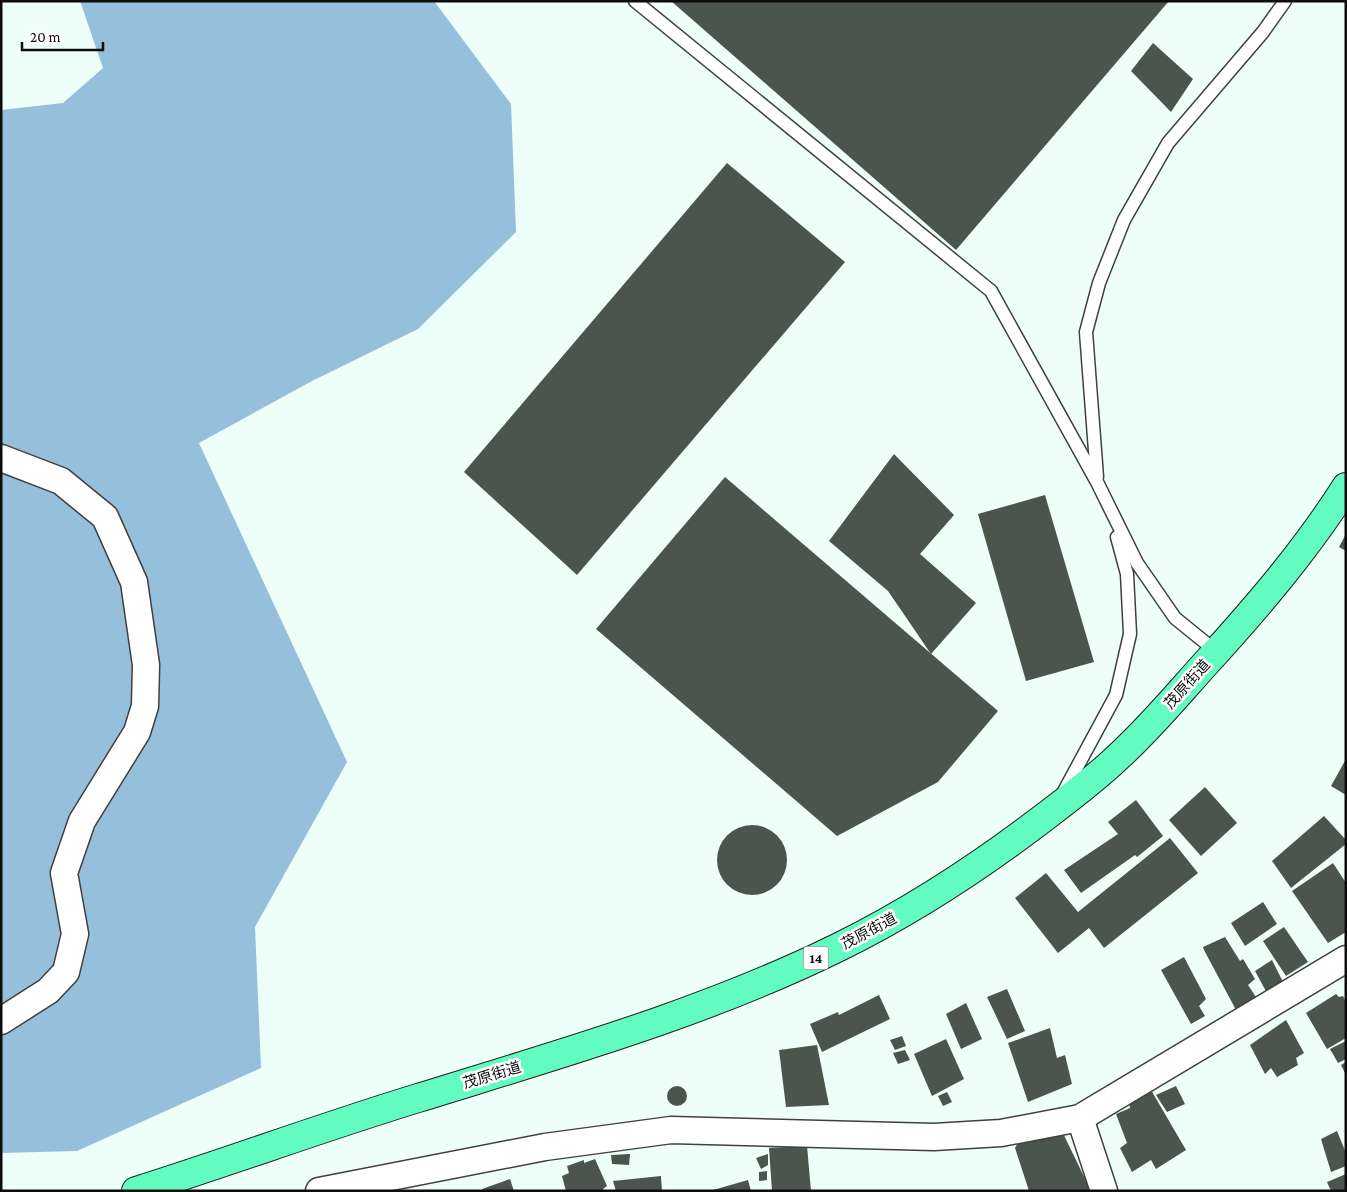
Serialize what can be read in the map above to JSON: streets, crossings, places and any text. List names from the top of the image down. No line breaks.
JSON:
{"streets":{"main road":["茂原街道","14"]},"scale_bar":"20 m"}
